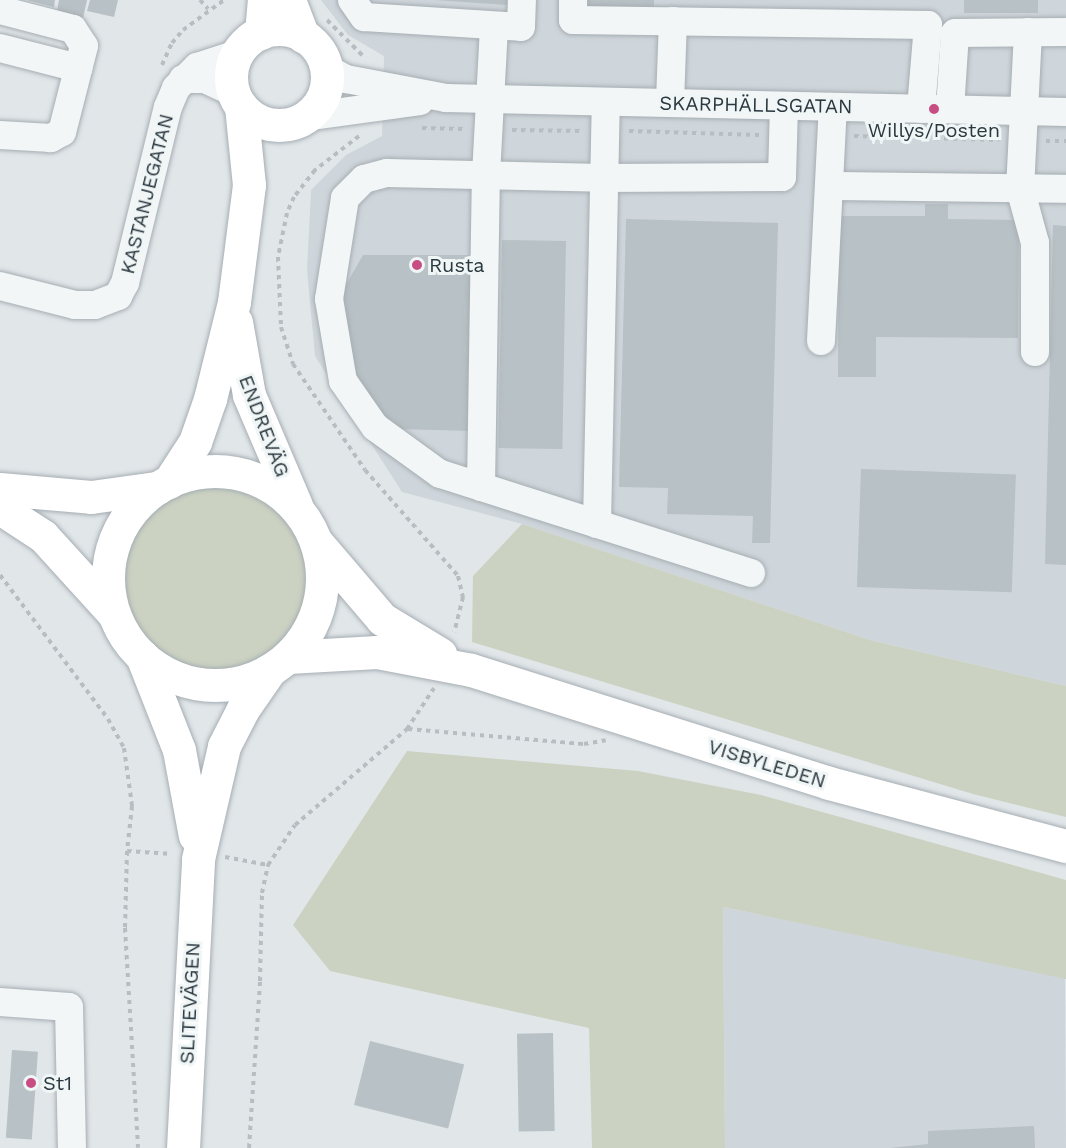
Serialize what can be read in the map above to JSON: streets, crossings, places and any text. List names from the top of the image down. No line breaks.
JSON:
{"streets":{"main road":["ENDREVÄG","VISBYLEDEN","SLITEVÄGEN"],"street":["SKARPHÄLLSGATAN","KASTANJEGATAN"]},"crossings":[["SKARPHÄLLSGATAN","KASTANJEGATAN"],["SKARPHÄLLSGATAN","ENDREVÄG"],["KASTANJEGATAN","ENDREVÄG"],["ENDREVÄG","VISBYLEDEN"],["ENDREVÄG","SLITEVÄGEN"],["VISBYLEDEN","SLITEVÄGEN"]],"places":["Willys/Posten","Rusta","St1"]}
